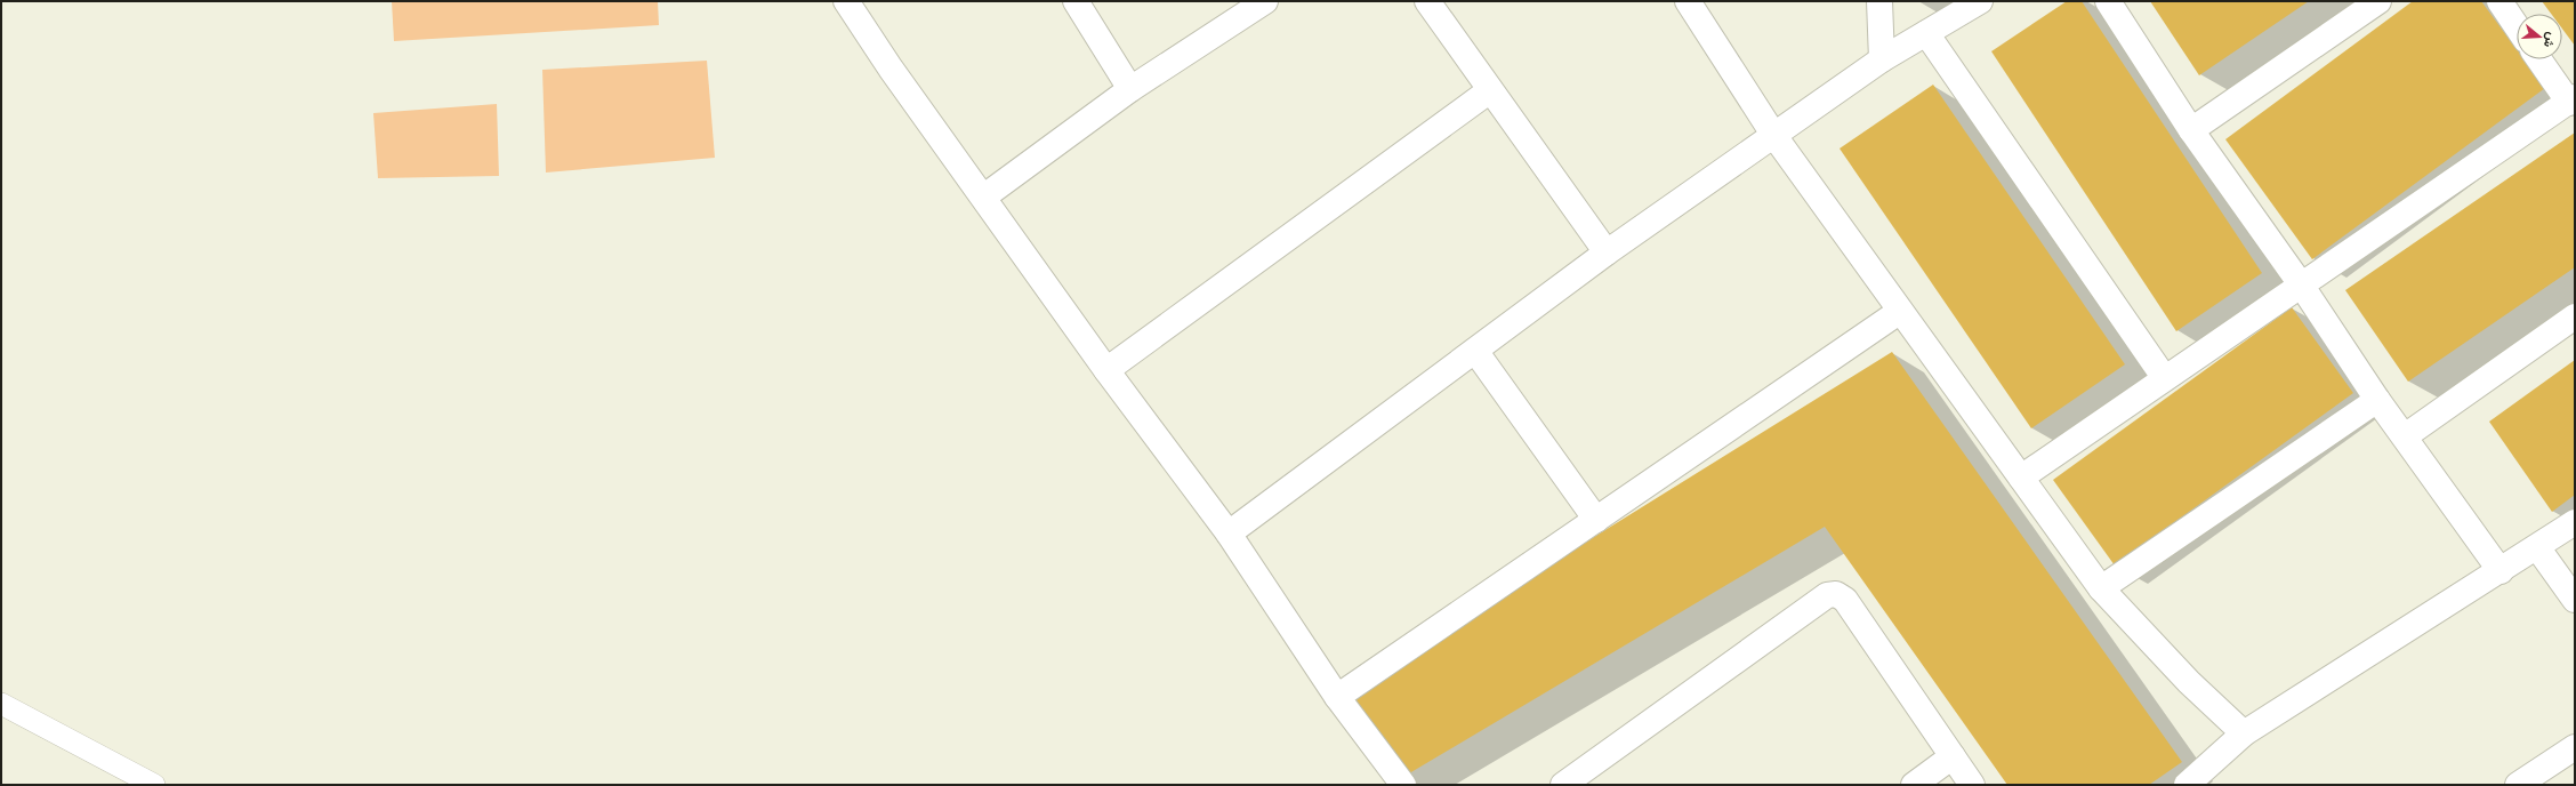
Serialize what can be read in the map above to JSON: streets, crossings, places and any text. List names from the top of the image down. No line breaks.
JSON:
{"north":"right"}
